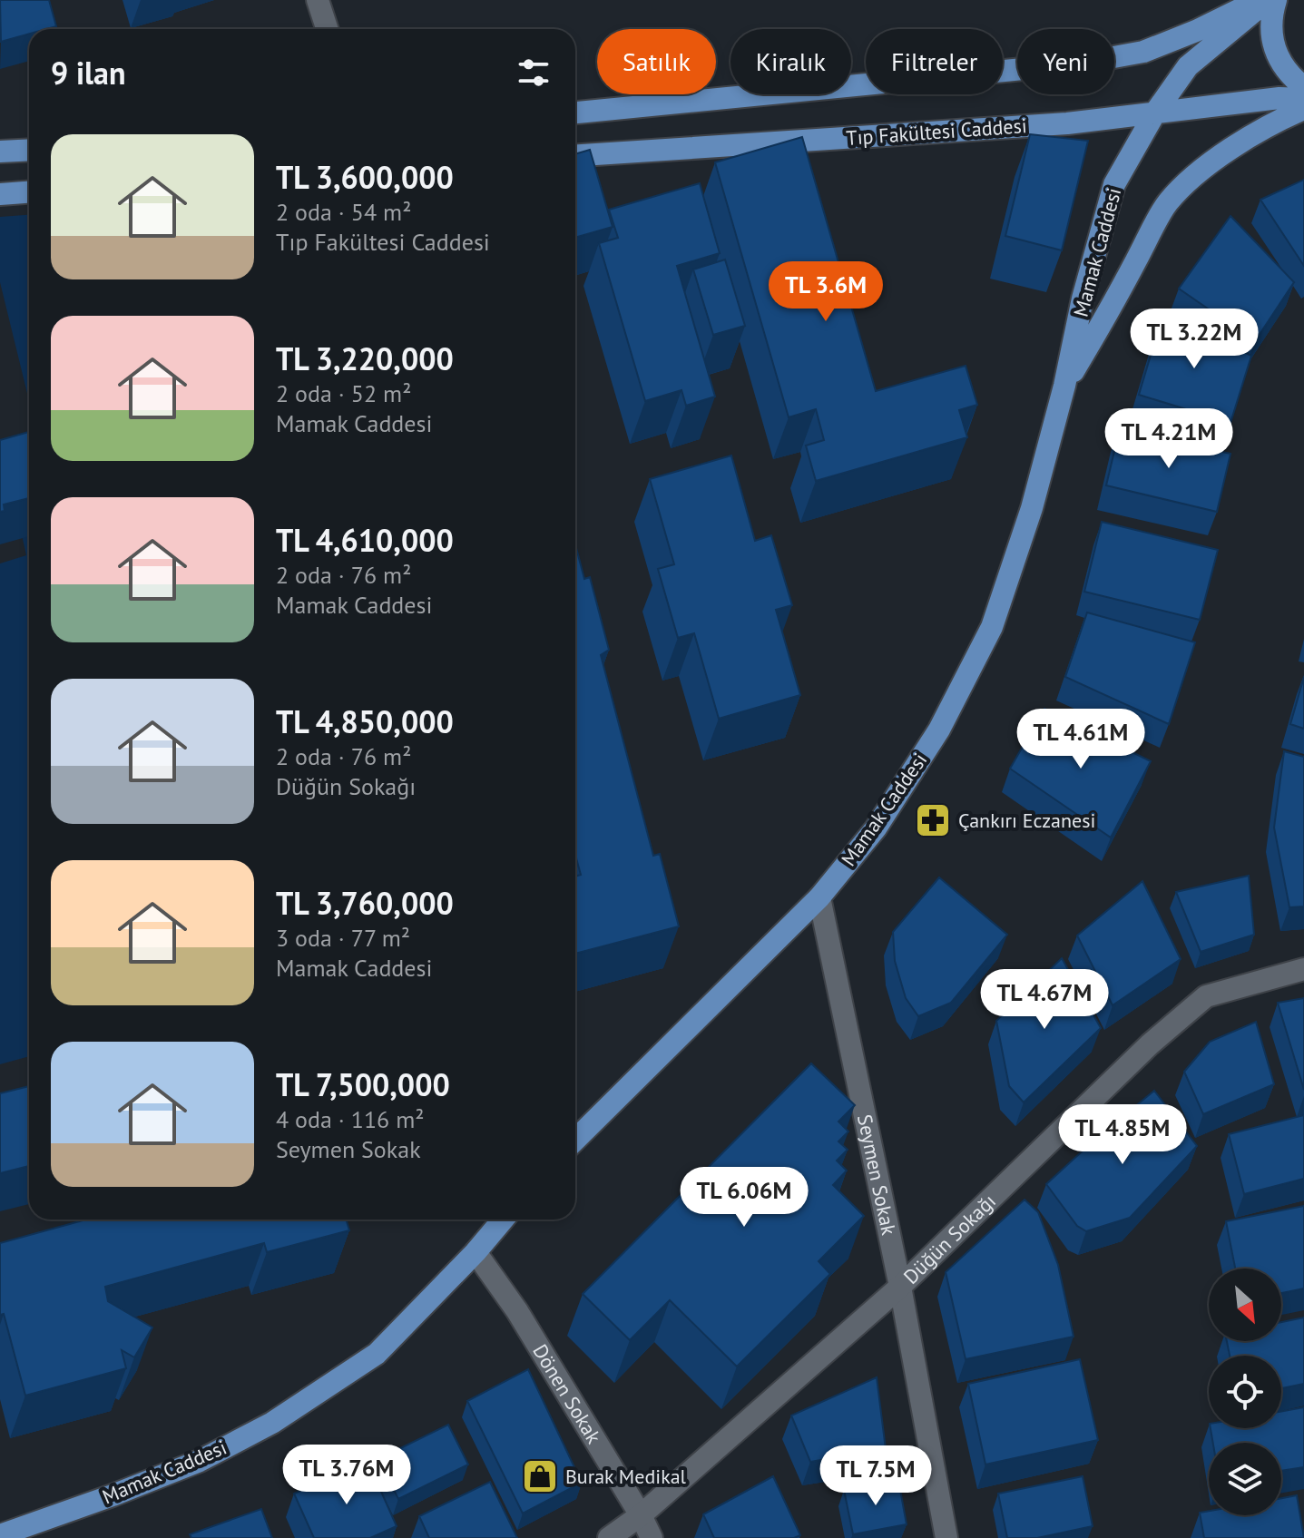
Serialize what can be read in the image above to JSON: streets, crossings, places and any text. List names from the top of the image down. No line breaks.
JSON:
{"streets":{"main road":["Tıp Fakültesi Caddesi","Mamak Caddesi"],"street":["Seymen Sokak","Düğün Sokağı","Dönen Sokak"]},"crossings":[["Tıp Fakültesi Caddesi","Mamak Caddesi"],["Mamak Caddesi","Seymen Sokak"],["Mamak Caddesi","Dönen Sokak"],["Seymen Sokak","Düğün Sokağı"],["Düğün Sokağı","Dönen Sokak"]],"places":{"pharmacy":["Çankırı Eczanesi"],"shop":["Burak Medikal"]},"north":"bottom right","page":{"chip":["Satılık","Kiralık","Filtreler","Yeni"],"heading":"9 ilan","list":[{"name":"TL 3,600,000","note":"2 oda · 54 m² · Tıp Fakültesi Caddesi"},{"name":"TL 3,220,000","note":"2 oda · 52 m² · Mamak Caddesi"},{"name":"TL 4,610,000","note":"2 oda · 76 m² · Mamak Caddesi"},{"name":"TL 4,850,000","note":"2 oda · 76 m² · Düğün Sokağı"},{"name":"TL 3,760,000","note":"3 oda · 77 m² · Mamak Caddesi"},{"name":"TL 7,500,000","note":"4 oda · 116 m² · Seymen Sokak"}],"price":["TL 3.6M","TL 3.22M","TL 4.21M","TL 4.61M","TL 4.67M","TL 4.85M","TL 6.06M","TL 3.76M","TL 7.5M"]}}
